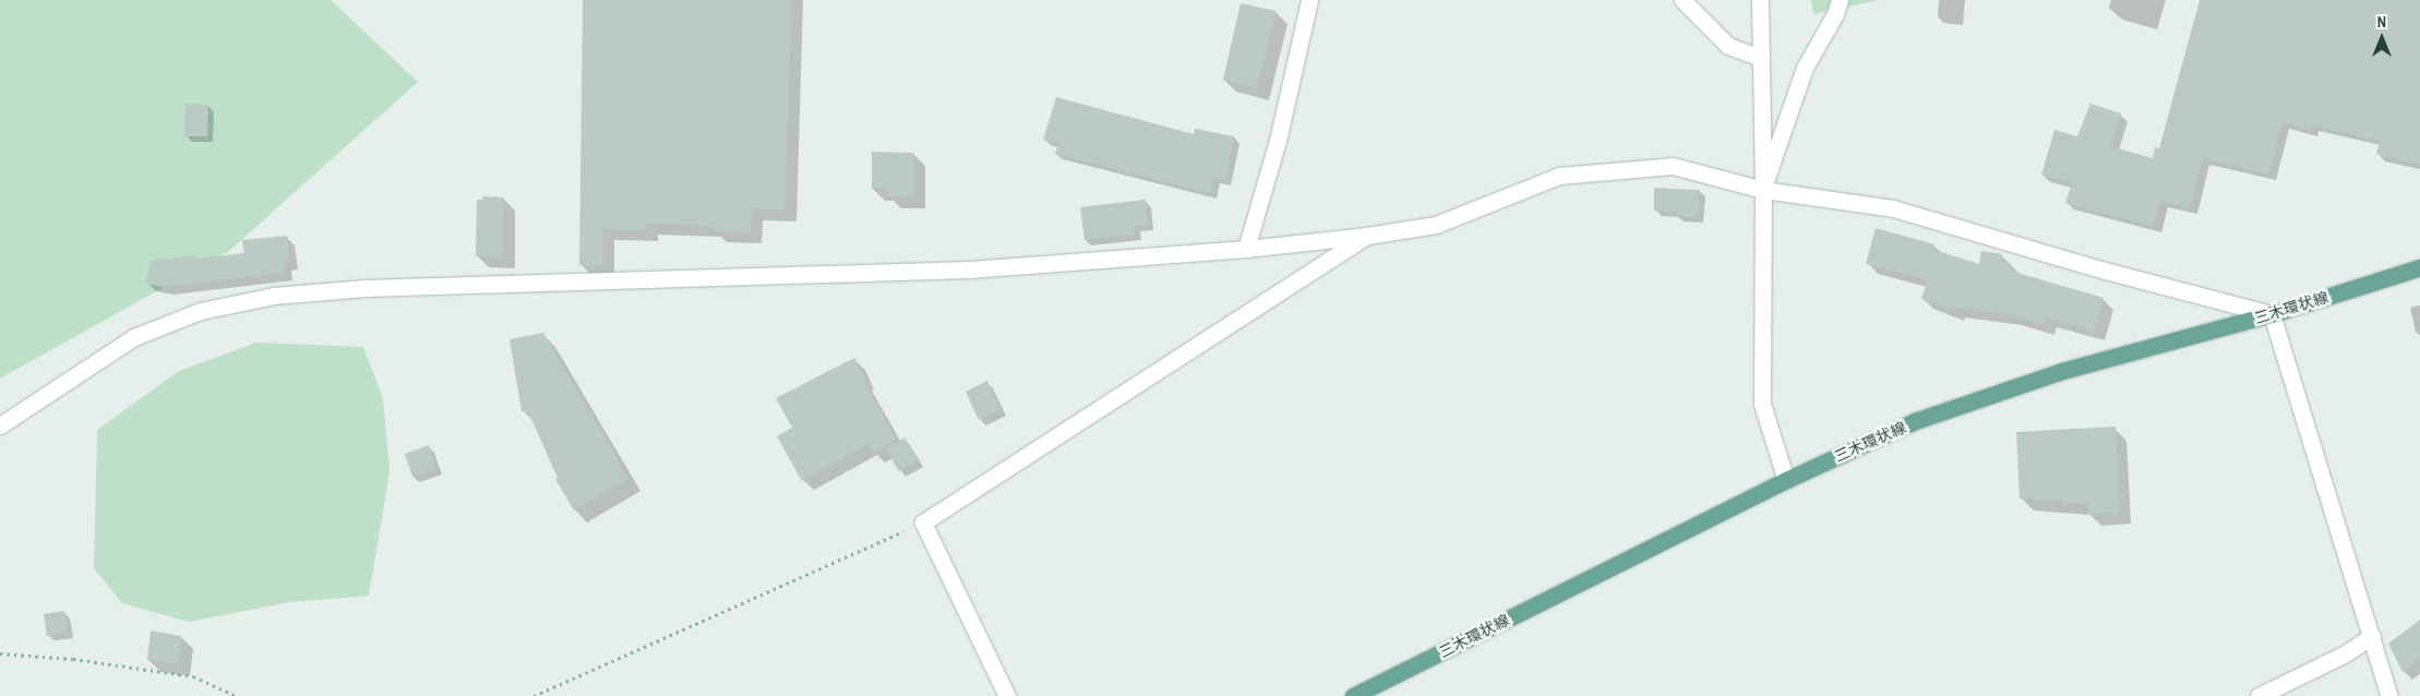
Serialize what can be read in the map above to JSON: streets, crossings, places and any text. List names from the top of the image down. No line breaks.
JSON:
{"streets":{"main road":["三木環状線"]},"north":"top"}
